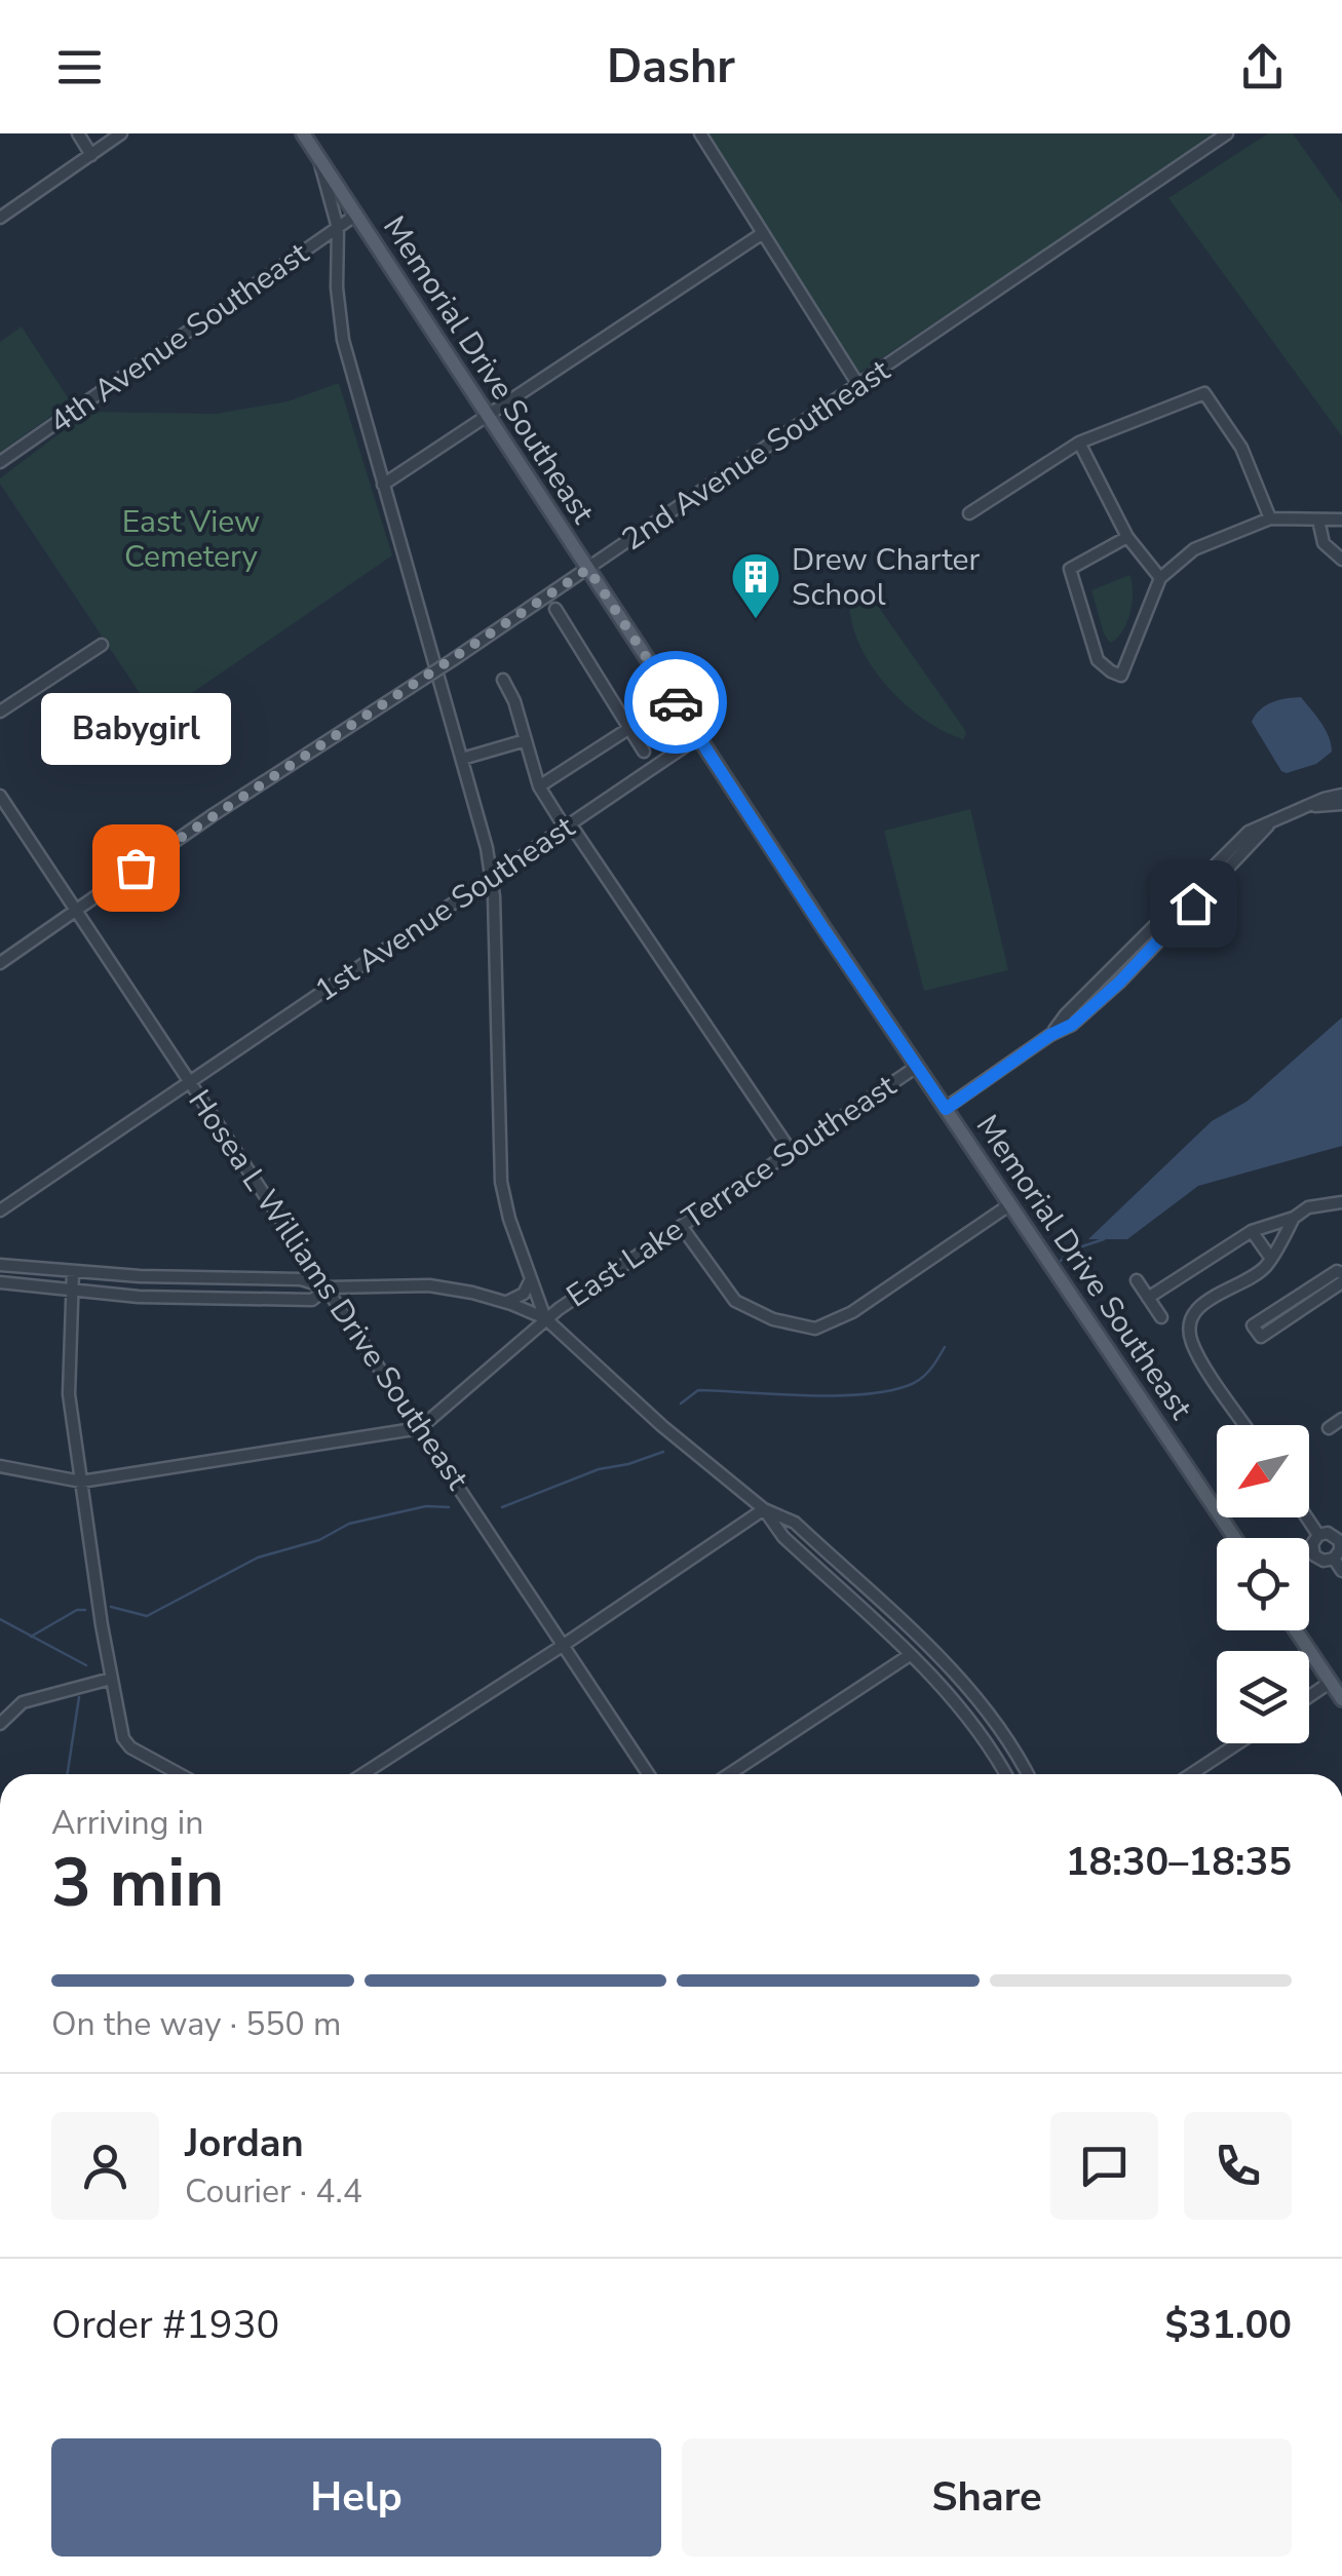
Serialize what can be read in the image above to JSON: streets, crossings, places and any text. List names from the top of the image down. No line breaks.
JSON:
{"streets":{"main road":["Memorial Drive Southeast"],"street":["4th Avenue Southeast","2nd Avenue Southeast","1st Avenue Southeast","East Lake Terrace Southeast","Hosea L Williams Drive Southeast"]},"crossings":[["4th Avenue Southeast","Memorial Drive Southeast"],["Memorial Drive Southeast","2nd Avenue Southeast"],["Memorial Drive Southeast","1st Avenue Southeast"],["Memorial Drive Southeast","East Lake Terrace Southeast"],["2nd Avenue Southeast","Hosea L Williams Drive Southeast"],["1st Avenue Southeast","Hosea L Williams Drive Southeast"],["East Lake Terrace Southeast","Hosea L Williams Drive Southeast"]],"parks":["East View Cemetery"],"places":{"building":["Drew Charter School"],"other":["Babygirl"]},"north":"bottom left","page":{"header":"Dashr","bubble":"Babygirl","heading":["3 min","Arriving in","18:30–18:35"],"panel":["Jordan","Courier · 4.4","Order #1930","$31.00"],"bar":"On the way · 550 m","buttons":["Help","Share"]}}
